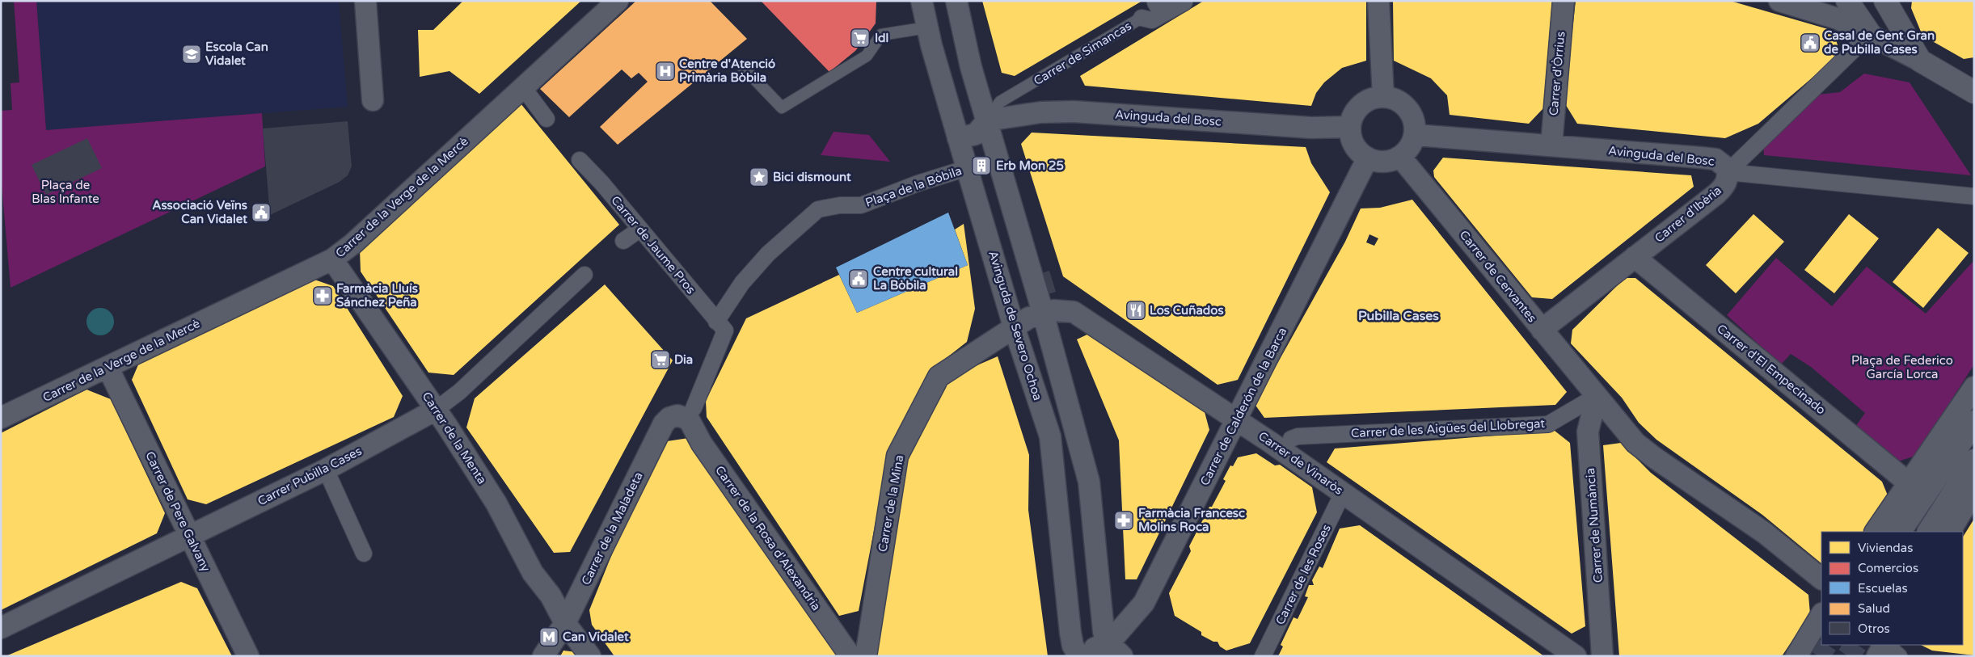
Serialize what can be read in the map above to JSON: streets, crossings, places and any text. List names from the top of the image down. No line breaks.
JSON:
{"streets":{"street":["Carrer de Simancas","Carrer d'Òrrius","Avinguda del Bosc","Plaça de la Bòbila","Carrer de la Verge de la Mercè","Carrer d'Ibèria","Carrer de Jaume Pros","Carrer de Cervantes","Avinguda de Severo Ochoa","Carrer d'El Empecinado","Carrer de Calderón de la Barca","Carrer de les Aigües del Llobregat","Carrer de la Menta","Carrer de Vinaròs","Carrer Pubilla Cases","Carrer de la Mina","Carrer de Pere Galvany","Carrer de Numància","Carrer de la Maladeta","Carrer de la Rosa d'Alexandria","Carrer de les Roses"]},"crossings":[["Carrer de Simancas","Avinguda del Bosc"],["Carrer d'Òrrius","Avinguda del Bosc"],["Avinguda del Bosc","Carrer d'Ibèria"],["Avinguda del Bosc","Carrer de Cervantes"],["Avinguda del Bosc","Carrer de Calderón de la Barca"],["Plaça de la Bòbila","Carrer de Jaume Pros"],["Plaça de la Bòbila","Avinguda de Severo Ochoa"],["Carrer de la Verge de la Mercè","Carrer de la Menta"],["Carrer de la Verge de la Mercè","Carrer de Pere Galvany"],["Carrer d'Ibèria","Carrer de Cervantes"],["Carrer d'Ibèria","Carrer d'El Empecinado"],["Carrer de Cervantes","Carrer de Calderón de la Barca"],["Carrer de Cervantes","Carrer de les Aigües del Llobregat"],["Carrer de Cervantes","Carrer de Numància"],["Avinguda de Severo Ochoa","Carrer de Calderón de la Barca"],["Avinguda de Severo Ochoa","Carrer de Vinaròs"],["Avinguda de Severo Ochoa","Carrer de la Mina"],["Carrer de Calderón de la Barca","Carrer de Vinaròs"],["Carrer de les Aigües del Llobregat","Carrer de Numància"],["Carrer de la Menta","Carrer Pubilla Cases"],["Carrer de la Menta","Carrer de la Maladeta"],["Carrer de Vinaròs","Carrer de la Mina"],["Carrer de Vinaròs","Carrer de les Roses"],["Carrer Pubilla Cases","Carrer de Pere Galvany"],["Carrer de la Maladeta","Carrer de la Rosa d'Alexandria"]],"districts":["Pubilla Cases"],"parks":["Plaça de Blas Infante","Plaça de Federico García Lorca"],"places":{"supermarket":["Idl","Dia"],"public building":["Casal de Gent Gran de Pubilla Cases","Associació Veïns Can Vidalet","Centre cultural La Bòbila"],"school or university":["Escola Can Vidalet"],"hospital":["Centre d'Atenció Primària Bòbila"],"building":["Erb Mon 25"],"place":["Bici dismount"],"pharmacy":["Farmàcia Lluís Sánchez Peña","Farmàcia Francesc Molins Roca"],"restaurant":["Los Cuñados"],"metro station":["Can Vidalet"]},"legend":["Viviendas","Comercios","Escuelas","Salud","Otros"]}
